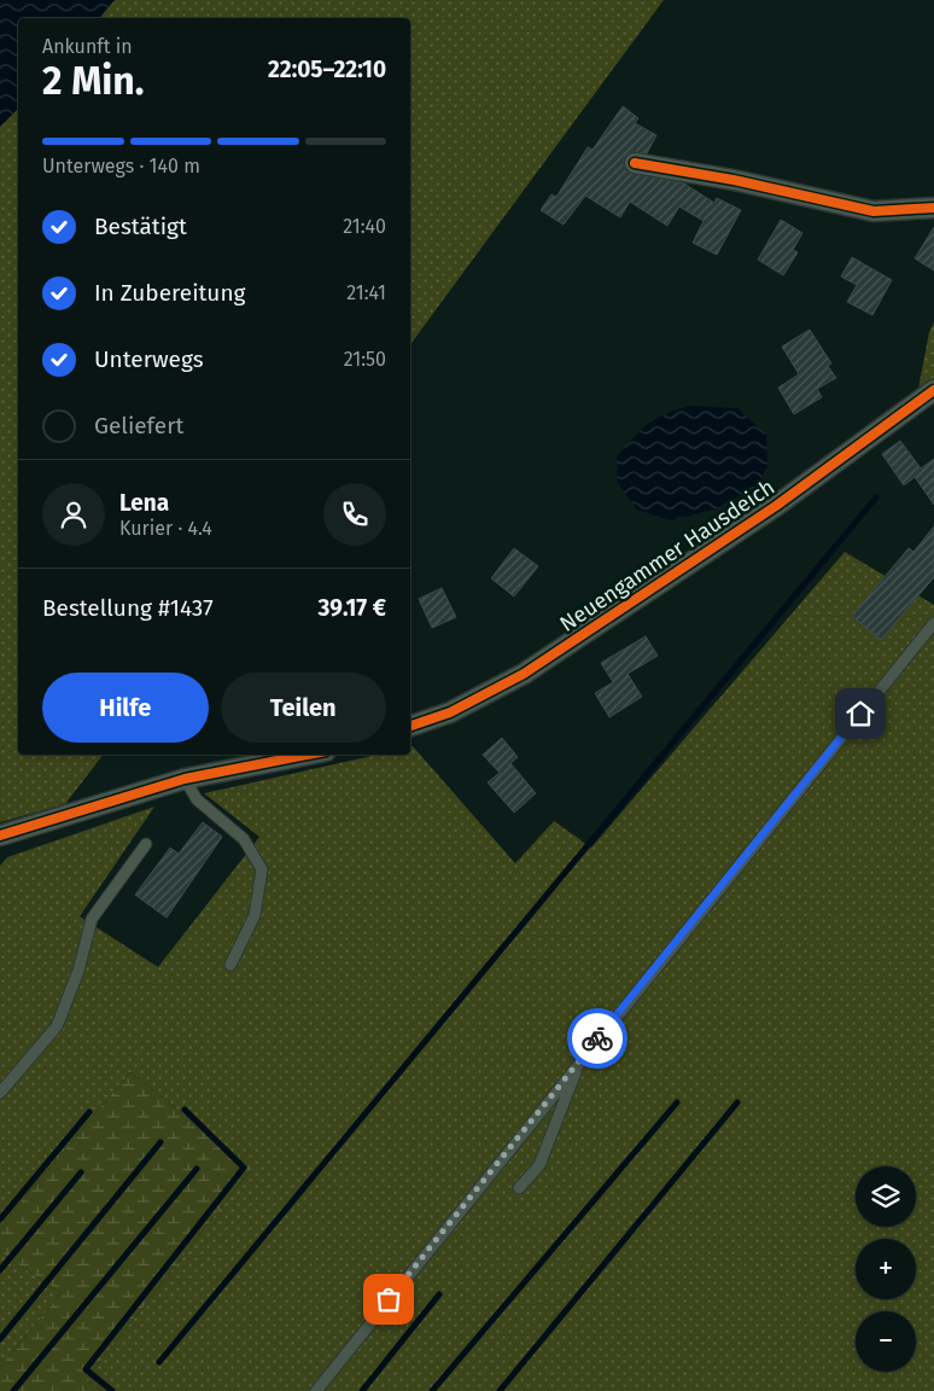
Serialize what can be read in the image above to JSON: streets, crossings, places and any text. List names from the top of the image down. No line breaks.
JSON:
{"streets":{"street":["Neuengammer Hausdeich"]},"page":{"heading":["2 Min.","Ankunft in","22:05–22:10"],"panel":["Lena","Kurier · 4.4","Bestellung #1437","39.17 €"],"bar":"Unterwegs · 140 m","list":[["Bestätigt","21:40"],["In Zubereitung","21:41"],["Unterwegs","21:50"],"Geliefert"],"buttons":["Hilfe","Teilen"],"map_buttons":["+","−"]}}
